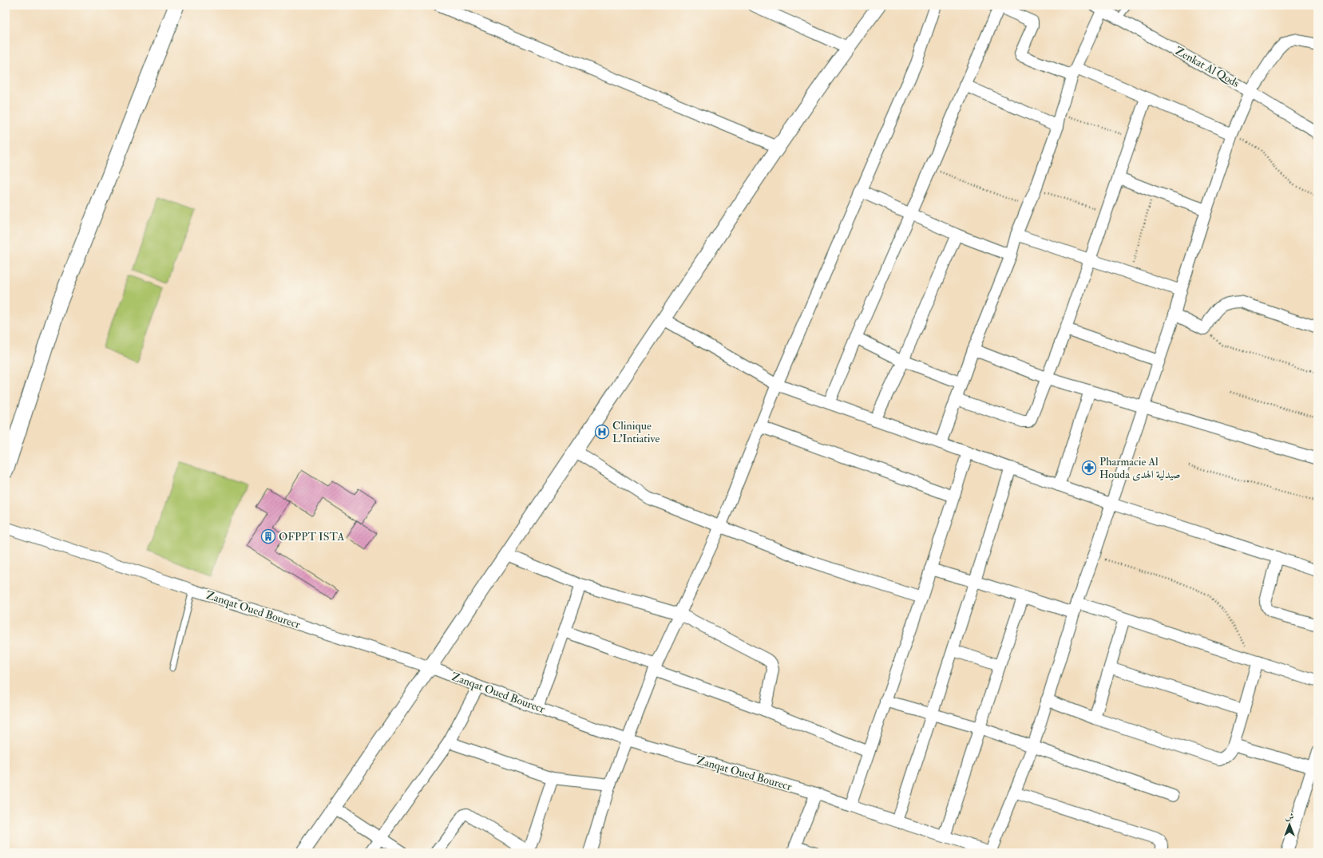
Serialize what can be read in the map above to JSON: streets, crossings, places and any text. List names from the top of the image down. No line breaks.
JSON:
{"streets":{"street":["Zenkat Al Qods","Zanqat Oued Bourecr"]},"places":{"hospital":["Clinique L’Intiative"],"pharmacy":["Pharmacie Al Houda صيدلية الهدى"],"building":["OFPPT ISTA"]},"north":"top"}
